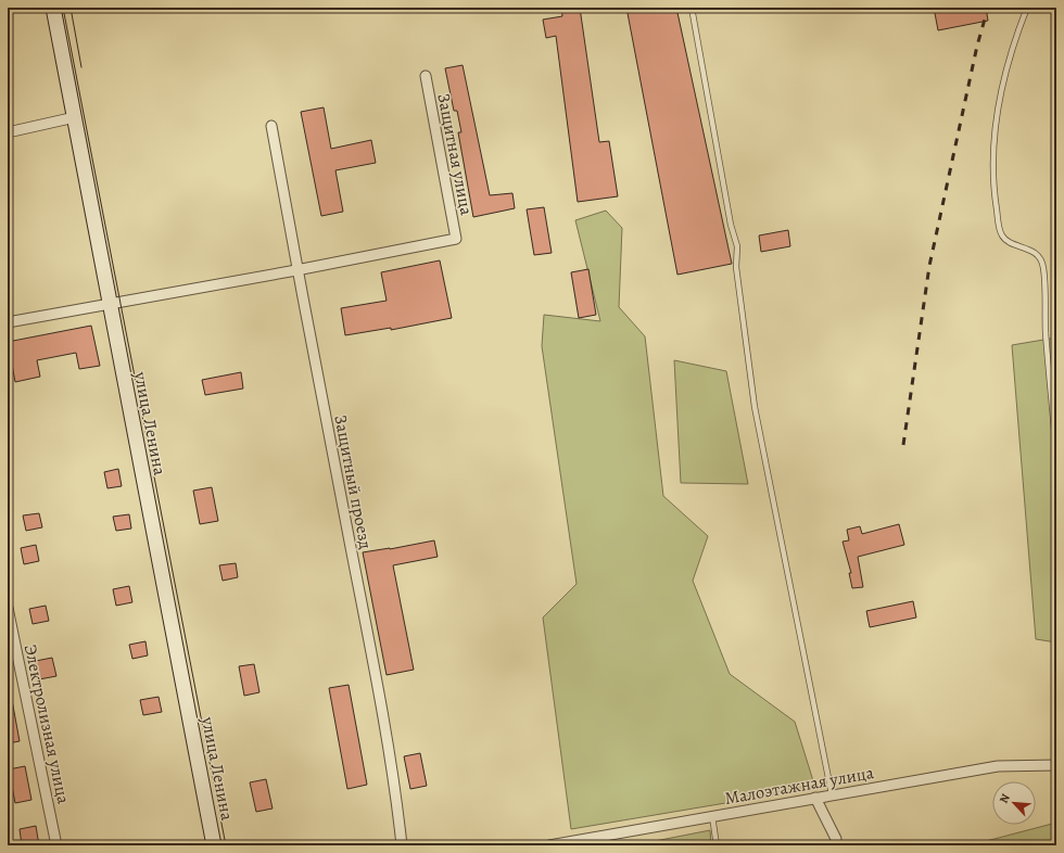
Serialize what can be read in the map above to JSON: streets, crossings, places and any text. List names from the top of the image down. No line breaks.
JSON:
{"streets":{"main road":["улица Ленина"],"street":["Защитная улица","Защитный проезд","Электролизная улица","Малоэтажная улица"]},"crossings":[["Защитная улица","Защитный проезд"]],"north":"top left"}
